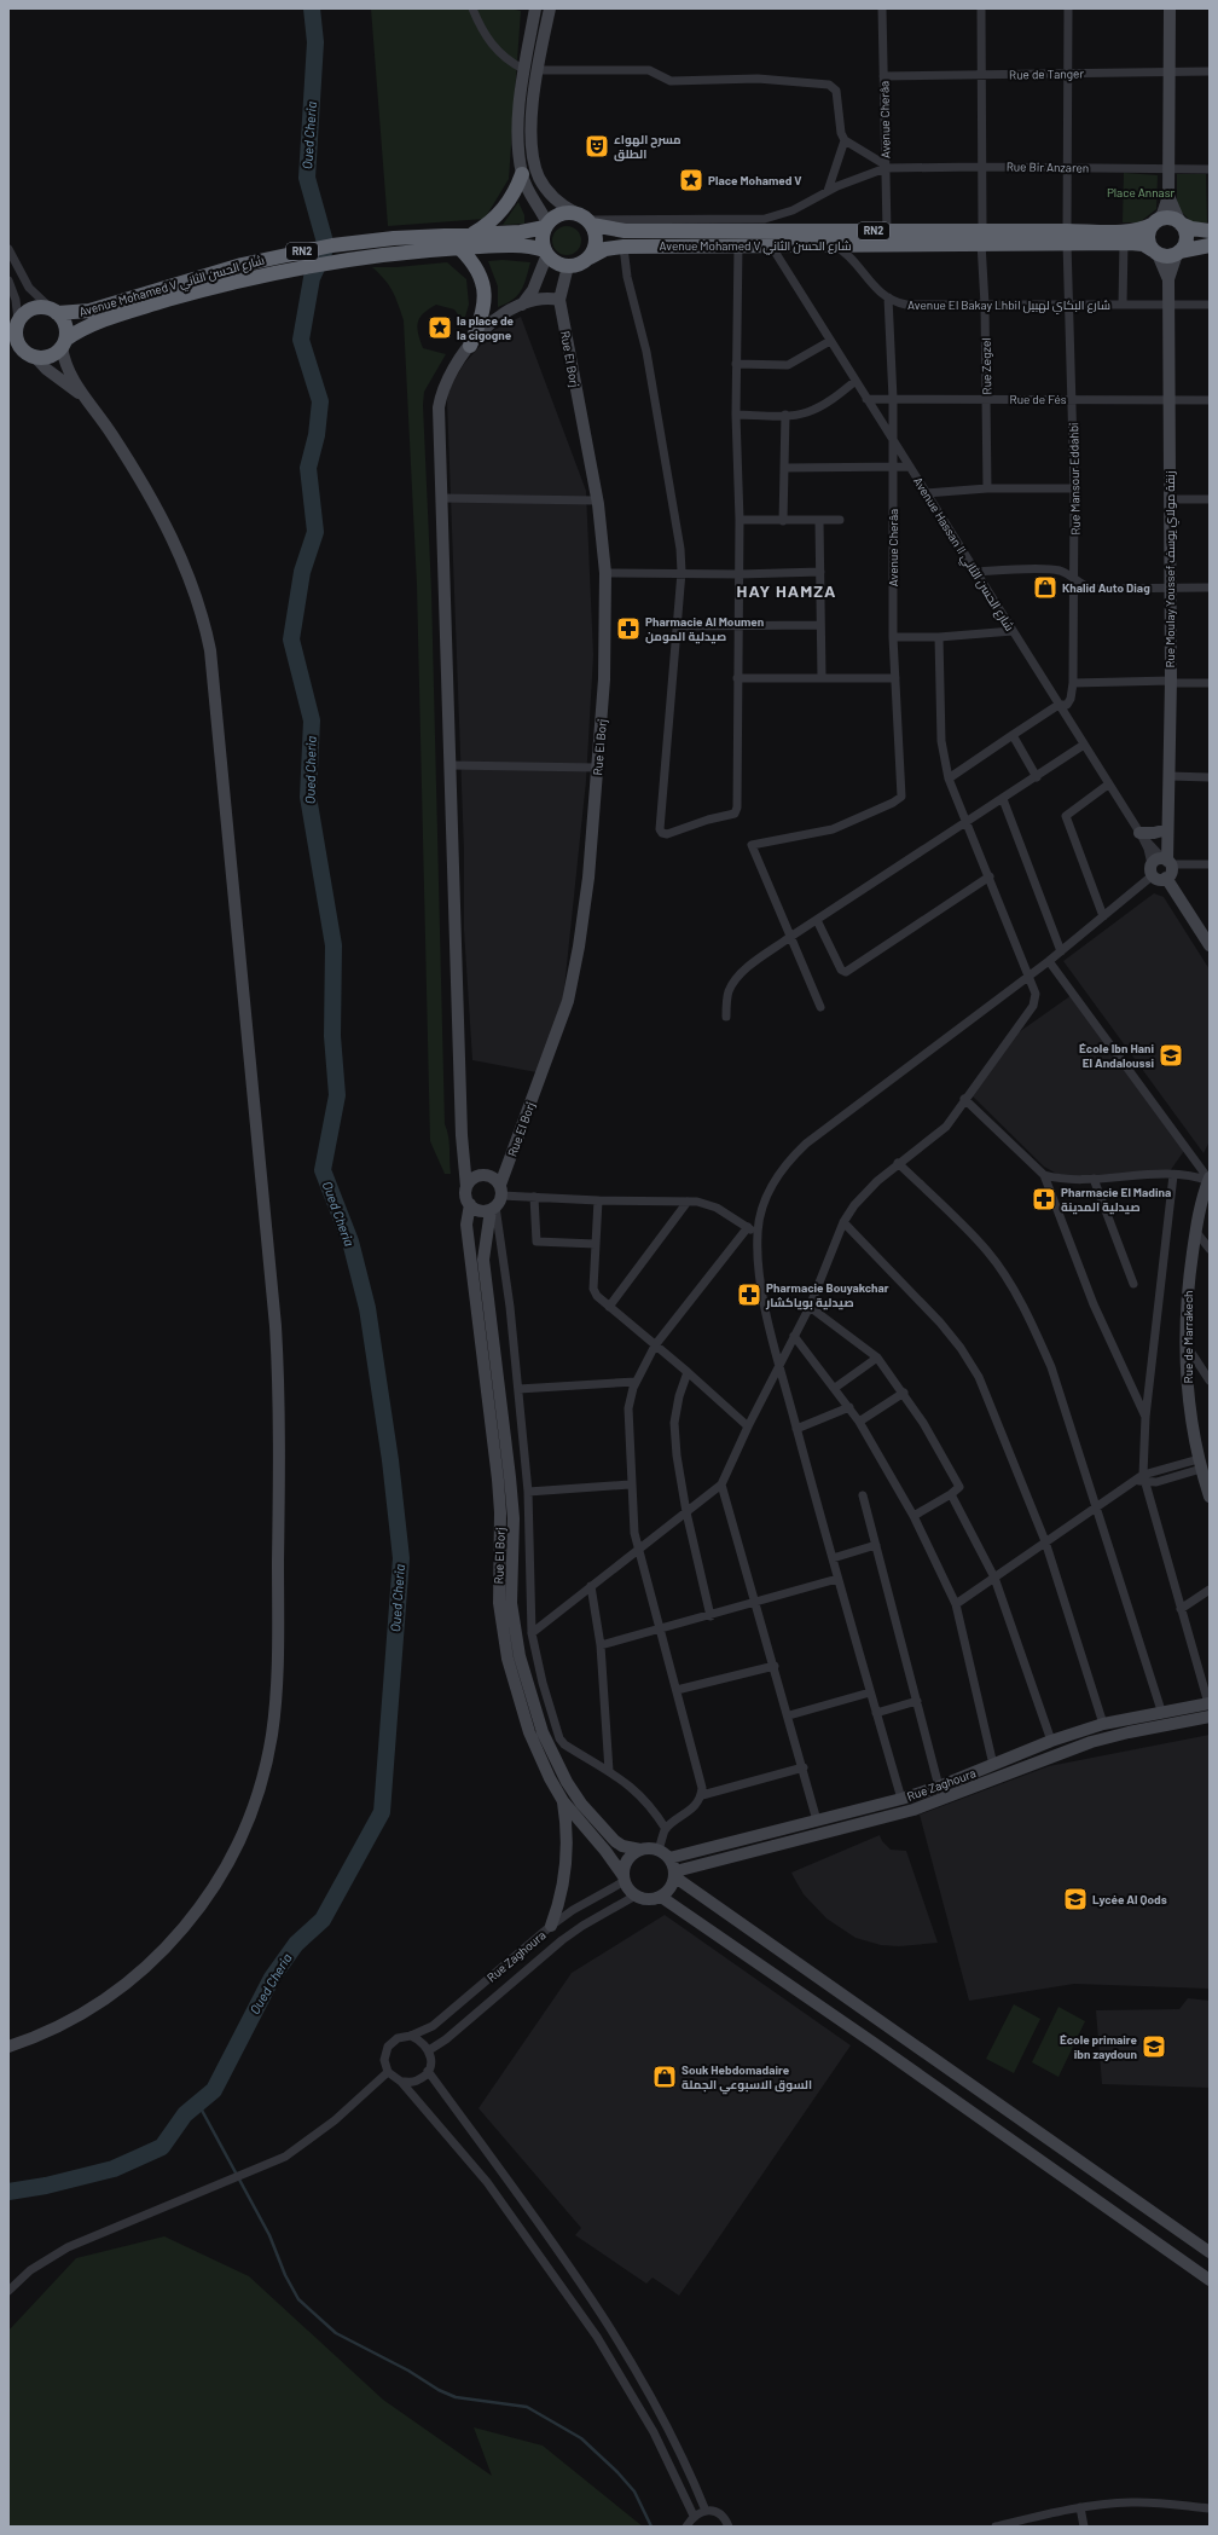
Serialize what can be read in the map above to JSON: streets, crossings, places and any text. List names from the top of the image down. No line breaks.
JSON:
{"streets":{"highway":["RN2","Avenue Mohamed V شارع الحسن الثاني"],"main road":["Rue El Borj","Rue Moulay Youssef زنقة مولاي يوسف","Rue de Marrakech","Rue Zaghoura"],"street":["Rue de Tanger","Avenue Cherâa","Rue Bir Anzaren","Avenue El Bakay Lhbil شارع البكاي لهبيل","Rue Zegzel","Rue de Fés","Rue Mansour Eddahbi","Avenue Hassan II شارع الحسن الثاني"]},"crossings":[["Rue de Tanger","Avenue Cherâa"],["Rue de Tanger","Rue Zegzel"],["Rue de Tanger","Rue Mansour Eddahbi"],["Avenue Cherâa","Rue Bir Anzaren"],["Avenue Cherâa","Avenue Mohamed V شارع الحسن الثاني"],["Avenue Cherâa","Avenue El Bakay Lhbil شارع البكاي لهبيل"],["Avenue Cherâa","Rue de Fés"],["Avenue Cherâa","Avenue Hassan II شارع الحسن الثاني"],["Rue Bir Anzaren","Rue Zegzel"],["Rue Bir Anzaren","Rue Mansour Eddahbi"],["RN2","Avenue Mohamed V شارع الحسن الثاني"],["Avenue Mohamed V شارع الحسن الثاني","Avenue El Bakay Lhbil شارع البكاي لهبيل"],["Avenue Mohamed V شارع الحسن الثاني","Rue Zegzel"],["Avenue Mohamed V شارع الحسن الثاني","Rue Mansour Eddahbi"],["Avenue Mohamed V شارع الحسن الثاني","Avenue Hassan II شارع الحسن الثاني"],["Avenue El Bakay Lhbil شارع البكاي لهبيل","Rue Zegzel"],["Avenue El Bakay Lhbil شارع البكاي لهبيل","Rue Mansour Eddahbi"],["Avenue El Bakay Lhbil شارع البكاي لهبيل","Rue Moulay Youssef زنقة مولاي يوسف"],["Rue El Borj","Rue Zaghoura"],["Rue Zegzel","Rue de Fés"],["Rue de Fés","Rue Mansour Eddahbi"],["Rue de Fés","Avenue Hassan II شارع الحسن الثاني"],["Rue de Fés","Rue Moulay Youssef زنقة مولاي يوسف"],["Rue Mansour Eddahbi","Avenue Hassan II شارع الحسن الثاني"],["Avenue Hassan II شارع الحسن الثاني","Rue Moulay Youssef زنقة مولاي يوسف"]],"districts":["HAY HAMZA"],"water":["Oued Cheria"],"parks":["Place Annasr"],"places":{"theatre":["مسرح الهواء الطلق"],"place":["Place Mohamed V","la place de la cigogne"],"shop":["Khalid Auto Diag","Souk Hebdomadaire السوق الاسبوعي الجملة"],"pharmacy":["Pharmacie Al Moumen صيدلية المومن","Pharmacie El Madina صيدلية المدينة","Pharmacie Bouyakchar صيدلية بوياكشار"],"school or university":["École Ibn Hani El Andaloussi","Lycée Al Qods","École primaire ibn zaydoun"]}}
